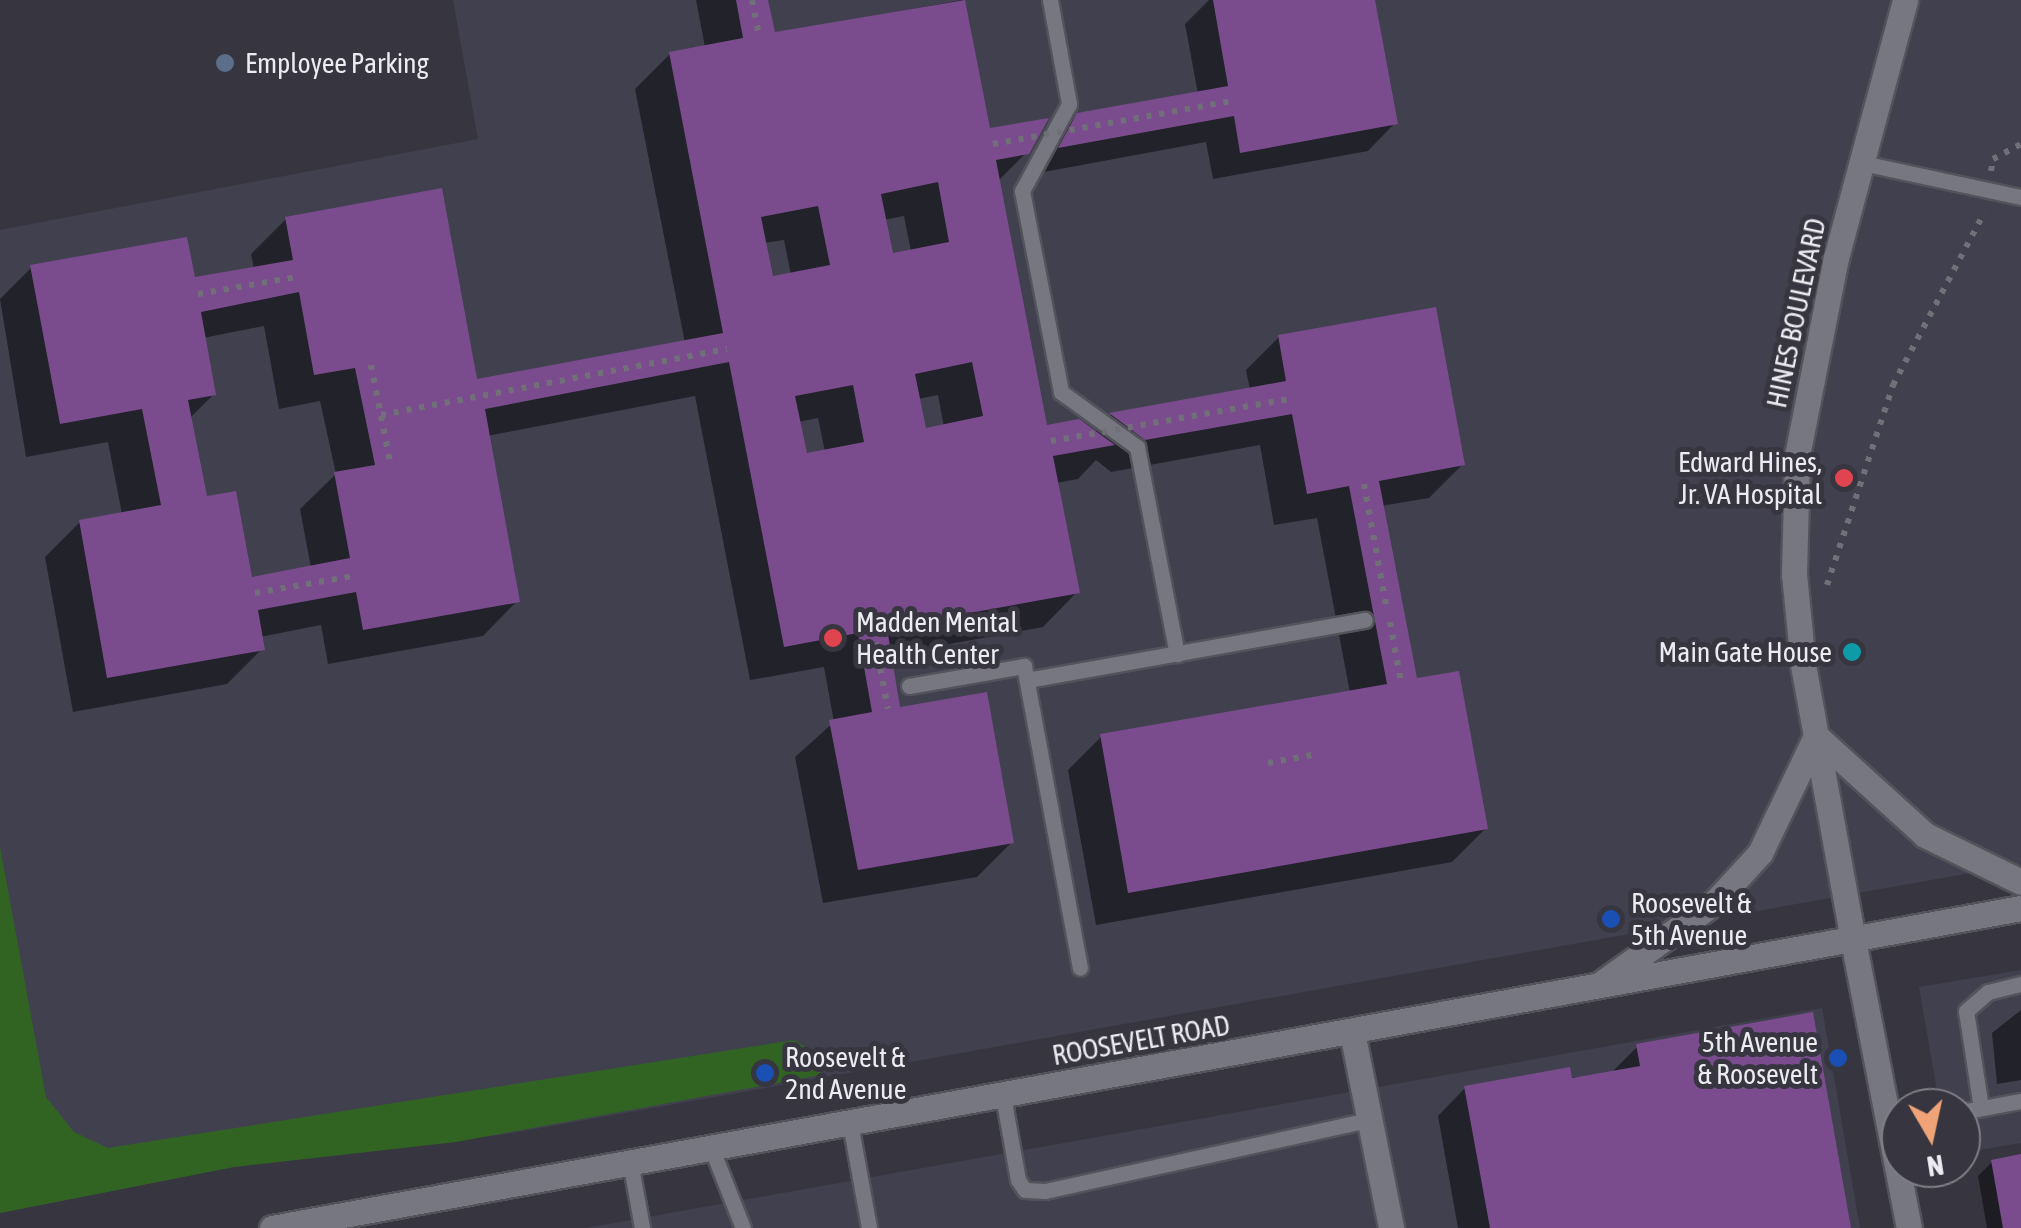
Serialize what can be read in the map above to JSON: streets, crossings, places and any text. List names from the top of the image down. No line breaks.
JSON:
{"streets":{"main road":["HINES BOULEVARD","ROOSEVELT ROAD"]},"crossings":[["HINES BOULEVARD","ROOSEVELT ROAD"]],"places":["Employee Parking","Edward Hines, Jr. VA Hospital","Madden Mental Health Center","Main Gate House","Roosevelt & 5th Avenue","5th Avenue & Roosevelt","Roosevelt & 2nd Avenue"],"north":"bottom"}
